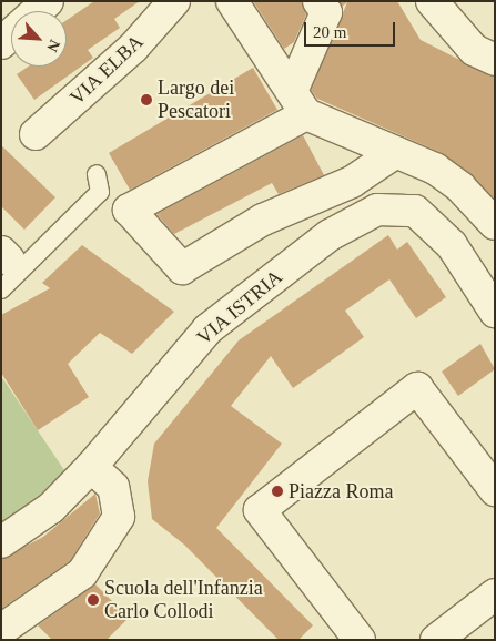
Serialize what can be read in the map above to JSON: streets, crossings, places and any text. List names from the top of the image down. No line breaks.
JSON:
{"streets":{"street":["VIA ELBA","VIA ISTRIA"]},"places":["Largo dei Pescatori","Piazza Roma","Scuola dell'Infanzia Carlo Collodi"],"scale_bar":"20 m","north":"bottom right"}
